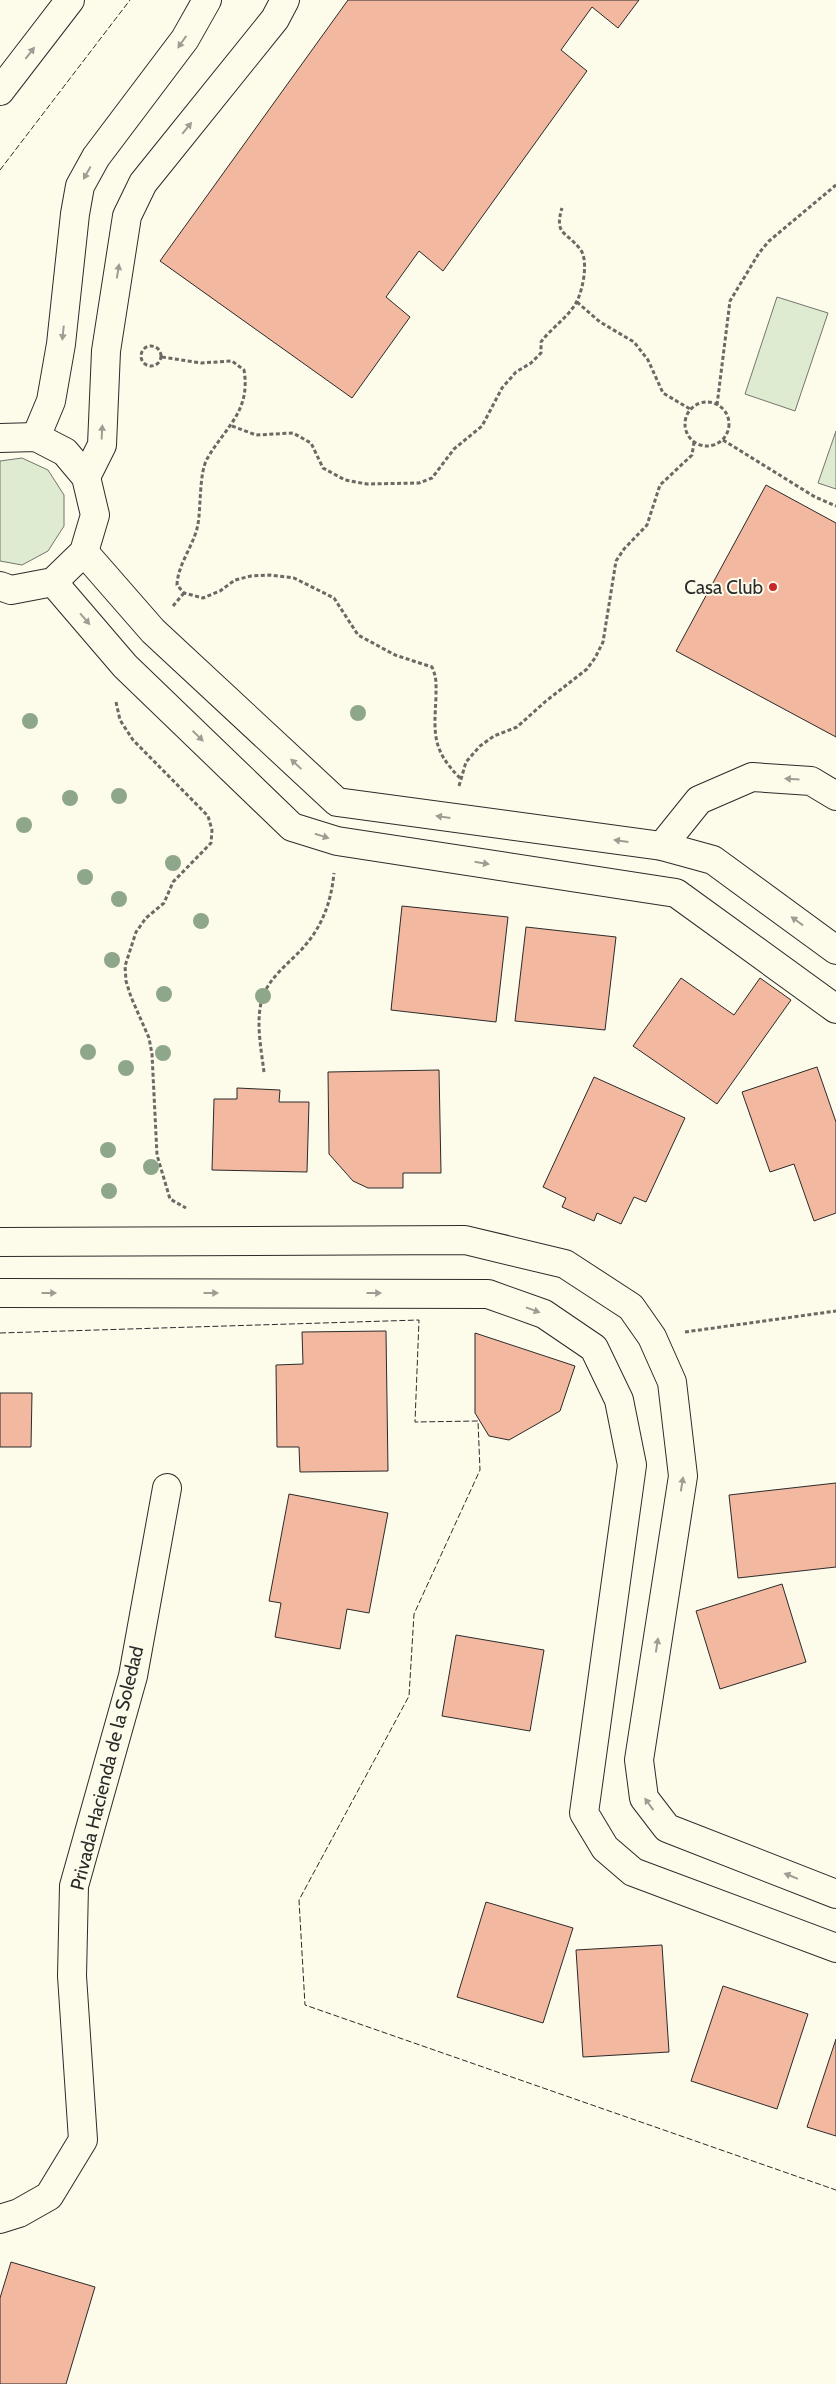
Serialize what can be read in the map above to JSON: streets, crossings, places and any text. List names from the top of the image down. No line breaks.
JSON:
{"streets":{"street":["Privada Hacienda de la Soledad"]},"places":["Casa Club"]}
